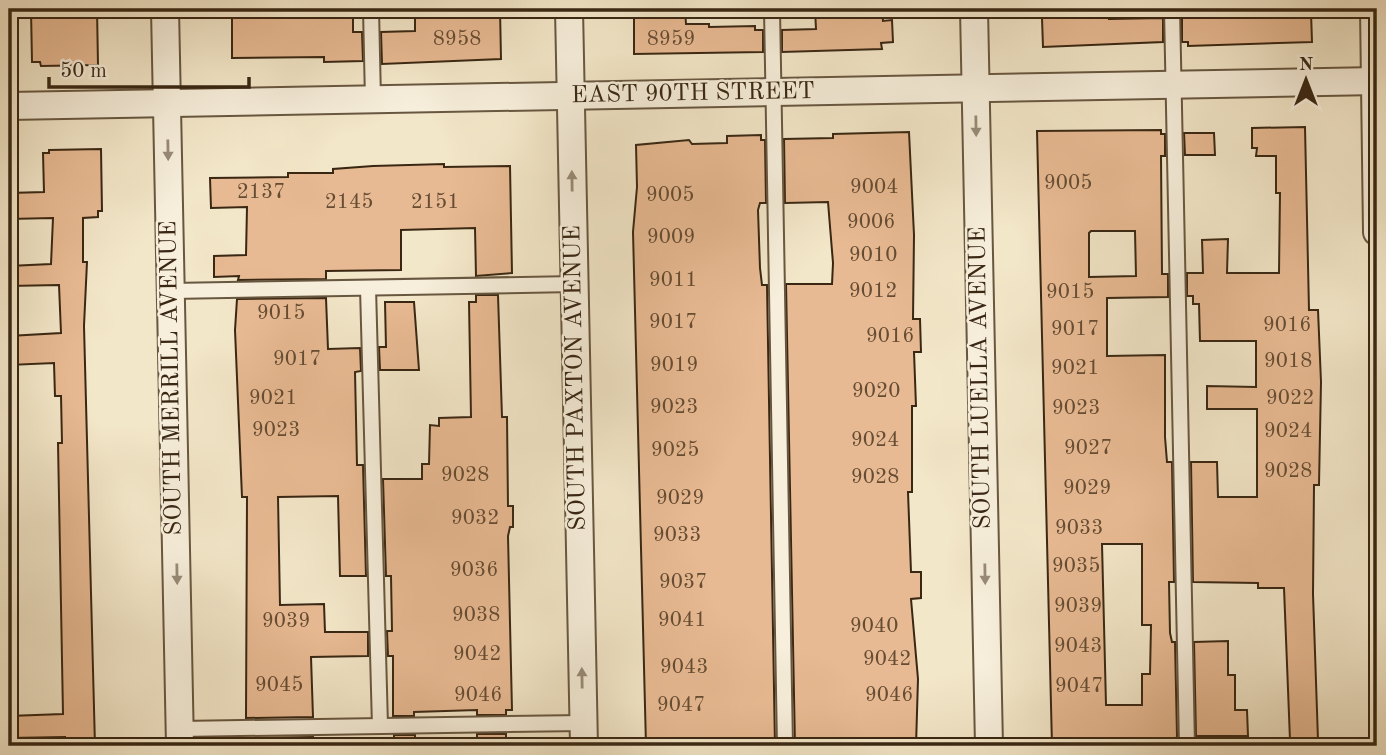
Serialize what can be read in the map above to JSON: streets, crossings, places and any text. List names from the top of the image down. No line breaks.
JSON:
{"streets":{"street":["EAST 90TH STREET","SOUTH MERRILL AVENUE","SOUTH PAXTON AVENUE","SOUTH LUELLA AVENUE"]},"crossings":[["EAST 90TH STREET","SOUTH MERRILL AVENUE"],["EAST 90TH STREET","SOUTH PAXTON AVENUE"],["EAST 90TH STREET","SOUTH LUELLA AVENUE"]],"one_way":["SOUTH MERRILL AVENUE","SOUTH PAXTON AVENUE","SOUTH LUELLA AVENUE"],"house_numbers":["8958","8959","9005","9004","2137","9005","2145","2151","9006","9009","9010","9011","9012","9015","9015","9017","9016","9017","9016","9017","9018","9019","9021","9020","9021","9022","9023","9023","9023","9024","9024","9027","9025","9028","9028","9028","9029","9029","9032","9033","9033","9035","9036","9037","9039","9038","9041","9039","9040","9043","9042","9042","9043","9045","9047","9046","9046","9047"],"scale_bar":"50 m","north":"top"}
